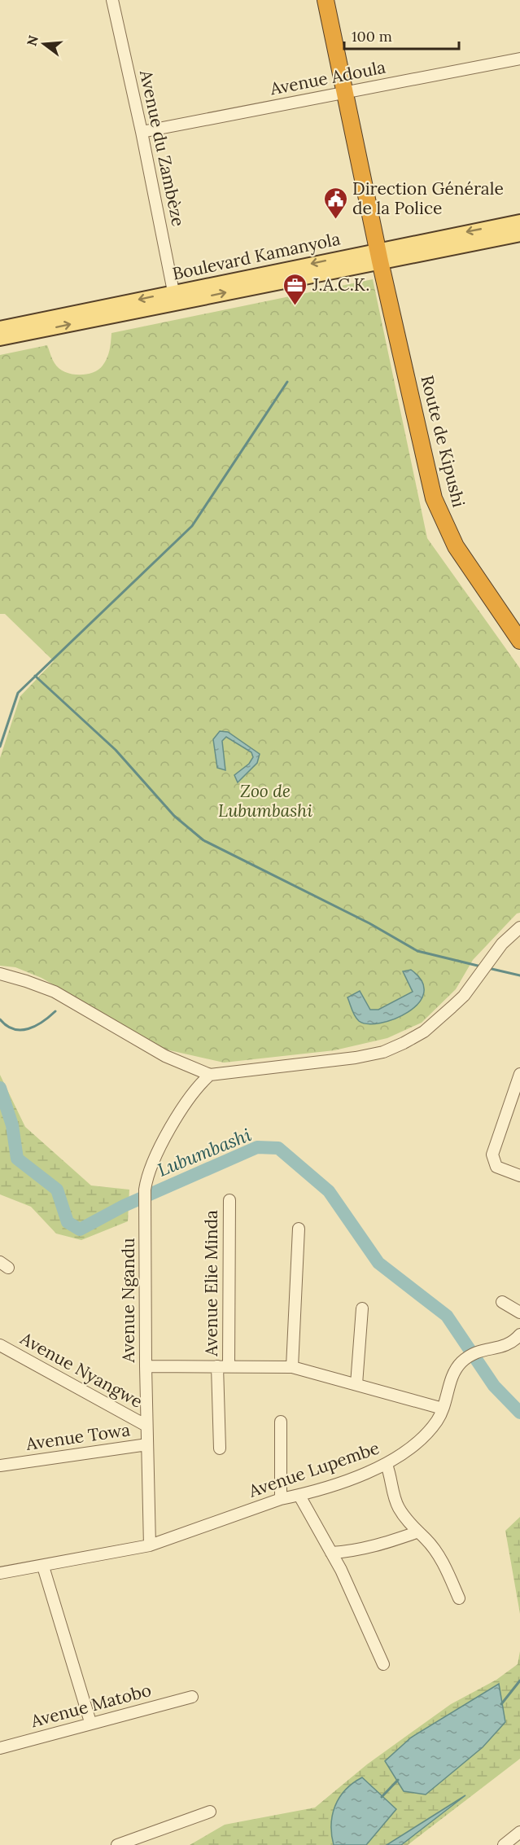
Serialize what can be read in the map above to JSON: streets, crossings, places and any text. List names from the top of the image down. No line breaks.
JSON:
{"streets":{"highway":["Route de Kipushi"],"main road":["Boulevard Kamanyola"],"street":["Avenue Adoula","Avenue du Zambèze","Avenue Elie Minda","Avenue Ngandu","Avenue Nyangwe","Avenue Towa","Avenue Lupembe","Avenue Matobo"]},"crossings":[["Avenue Adoula","Avenue du Zambèze"],["Avenue Adoula","Route de Kipushi"],["Avenue du Zambèze","Boulevard Kamanyola"],["Boulevard Kamanyola","Route de Kipushi"],["Avenue Ngandu","Avenue Nyangwe"],["Avenue Ngandu","Avenue Towa"],["Avenue Ngandu","Avenue Lupembe"]],"water":["Lubumbashi"],"parks":["Zoo de Lubumbashi"],"places":{"public building":["Direction Générale de la Police"],"office":["J.A.C.K."]},"scale_bar":"100 m","north":"left"}
